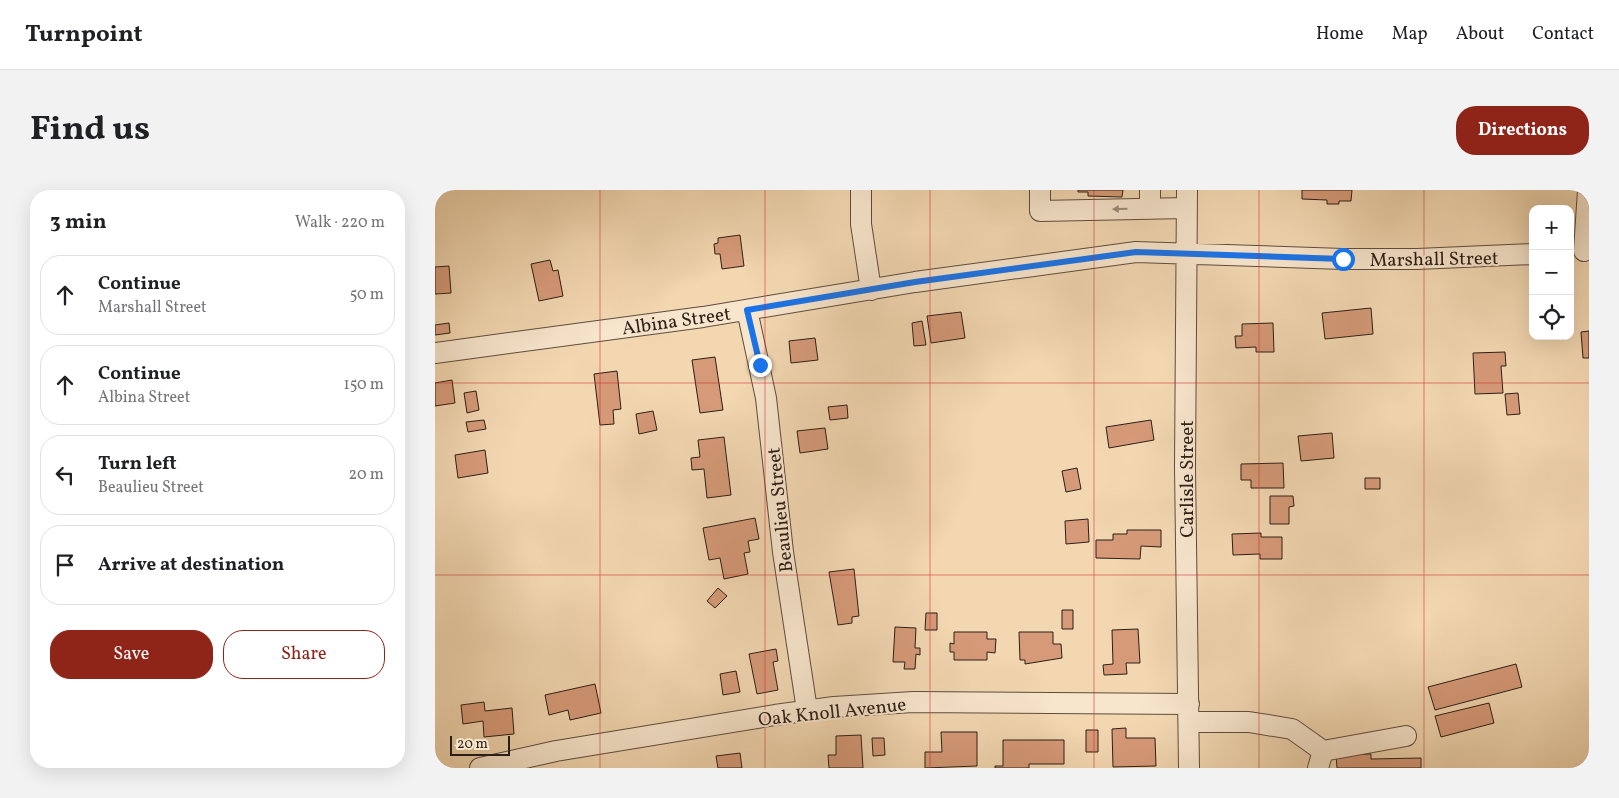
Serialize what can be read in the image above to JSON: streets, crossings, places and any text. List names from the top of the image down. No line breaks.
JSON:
{"streets":{"street":["Marshall Street","Albina Street","Carlisle Street","Beaulieu Street","Oak Knoll Avenue"]},"crossings":[["Marshall Street","Albina Street"],["Marshall Street","Carlisle Street"],["Albina Street","Carlisle Street"],["Albina Street","Beaulieu Street"],["Carlisle Street","Oak Knoll Avenue"],["Beaulieu Street","Oak Knoll Avenue"]],"scale_bar":"20 m","page":{"header":"Turnpoint","nav":["Home","Map","About","Contact"],"title":"Find us","buttons":["Directions",["Save","Share"]],"heading":["3 min","Walk · 220 m"],"map_buttons":["+","−"],"list":[["Continue","Marshall Street","50 m"],["Continue","Albina Street","150 m"],["Turn left","Beaulieu Street","20 m"],"Arrive at destination"],"scale":"20 m"}}
